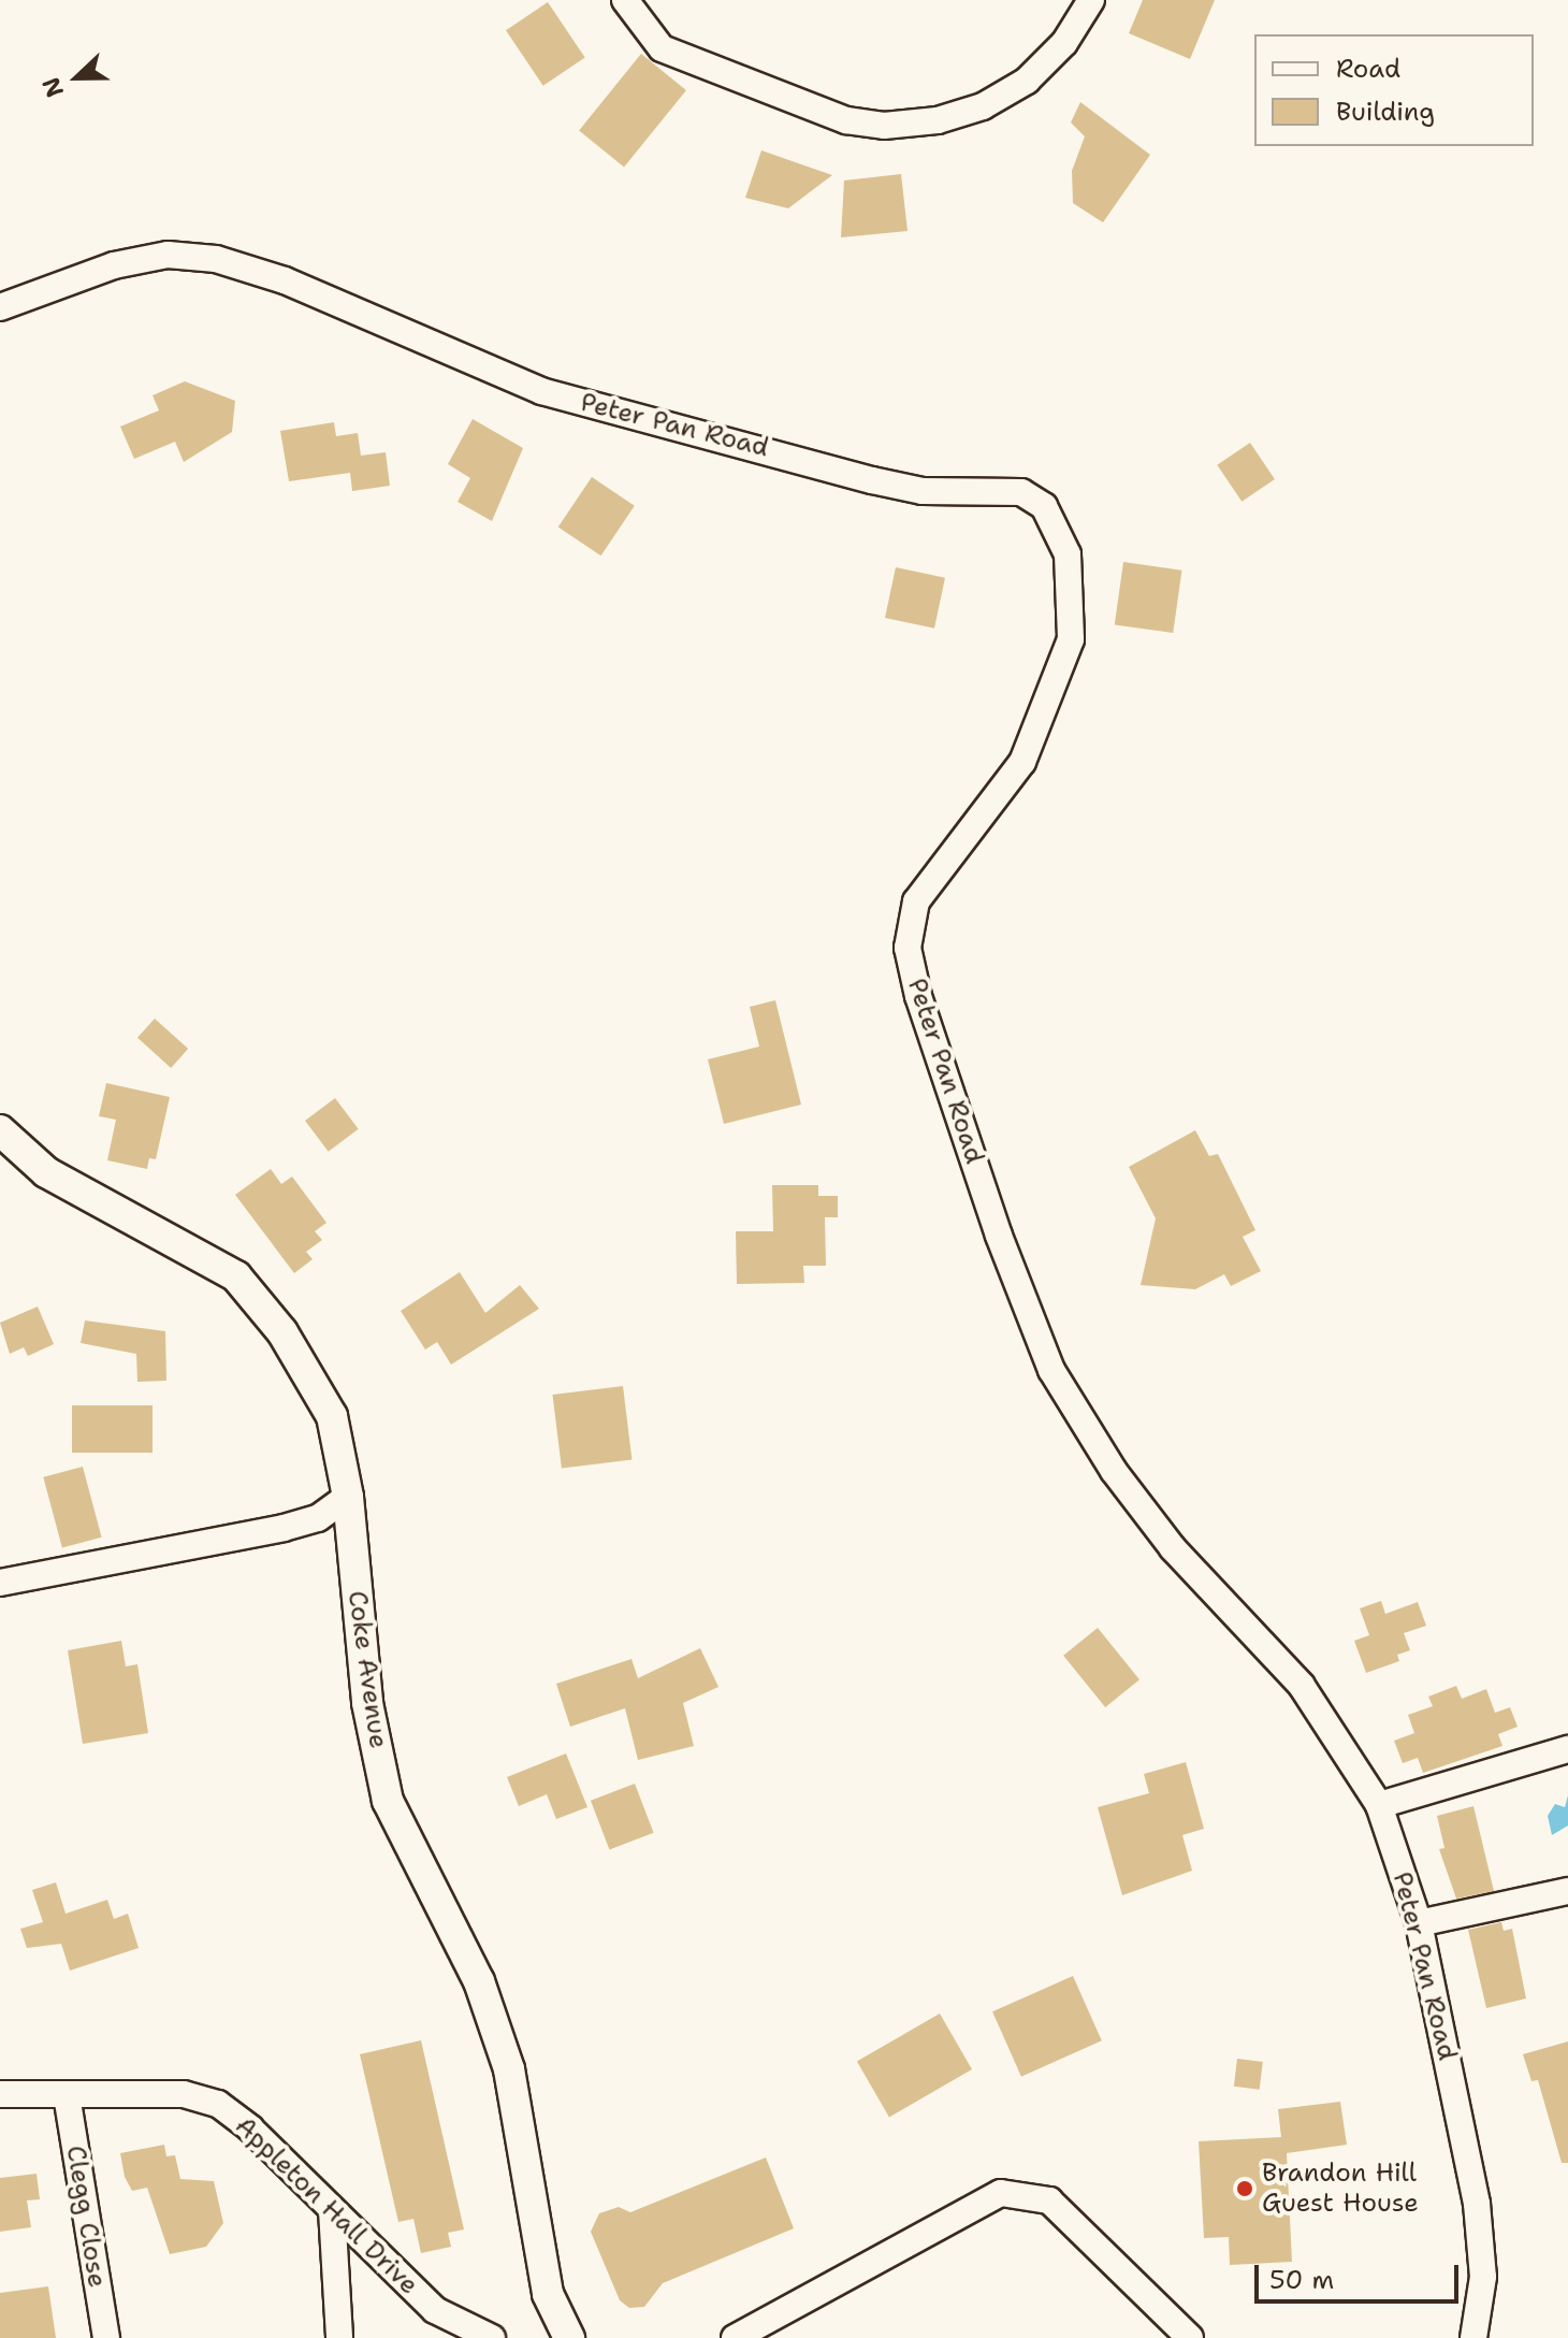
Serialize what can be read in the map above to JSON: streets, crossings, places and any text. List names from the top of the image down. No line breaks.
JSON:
{"streets":{"street":["Peter Pan Road","Coke Avenue","Appleton Hall Drive","Clegg Close"]},"crossings":[["Appleton Hall Drive","Clegg Close"]],"places":["Brandon Hill Guest House"],"legend":["Road","Building"],"scale_bar":"50 m","north":"left"}
